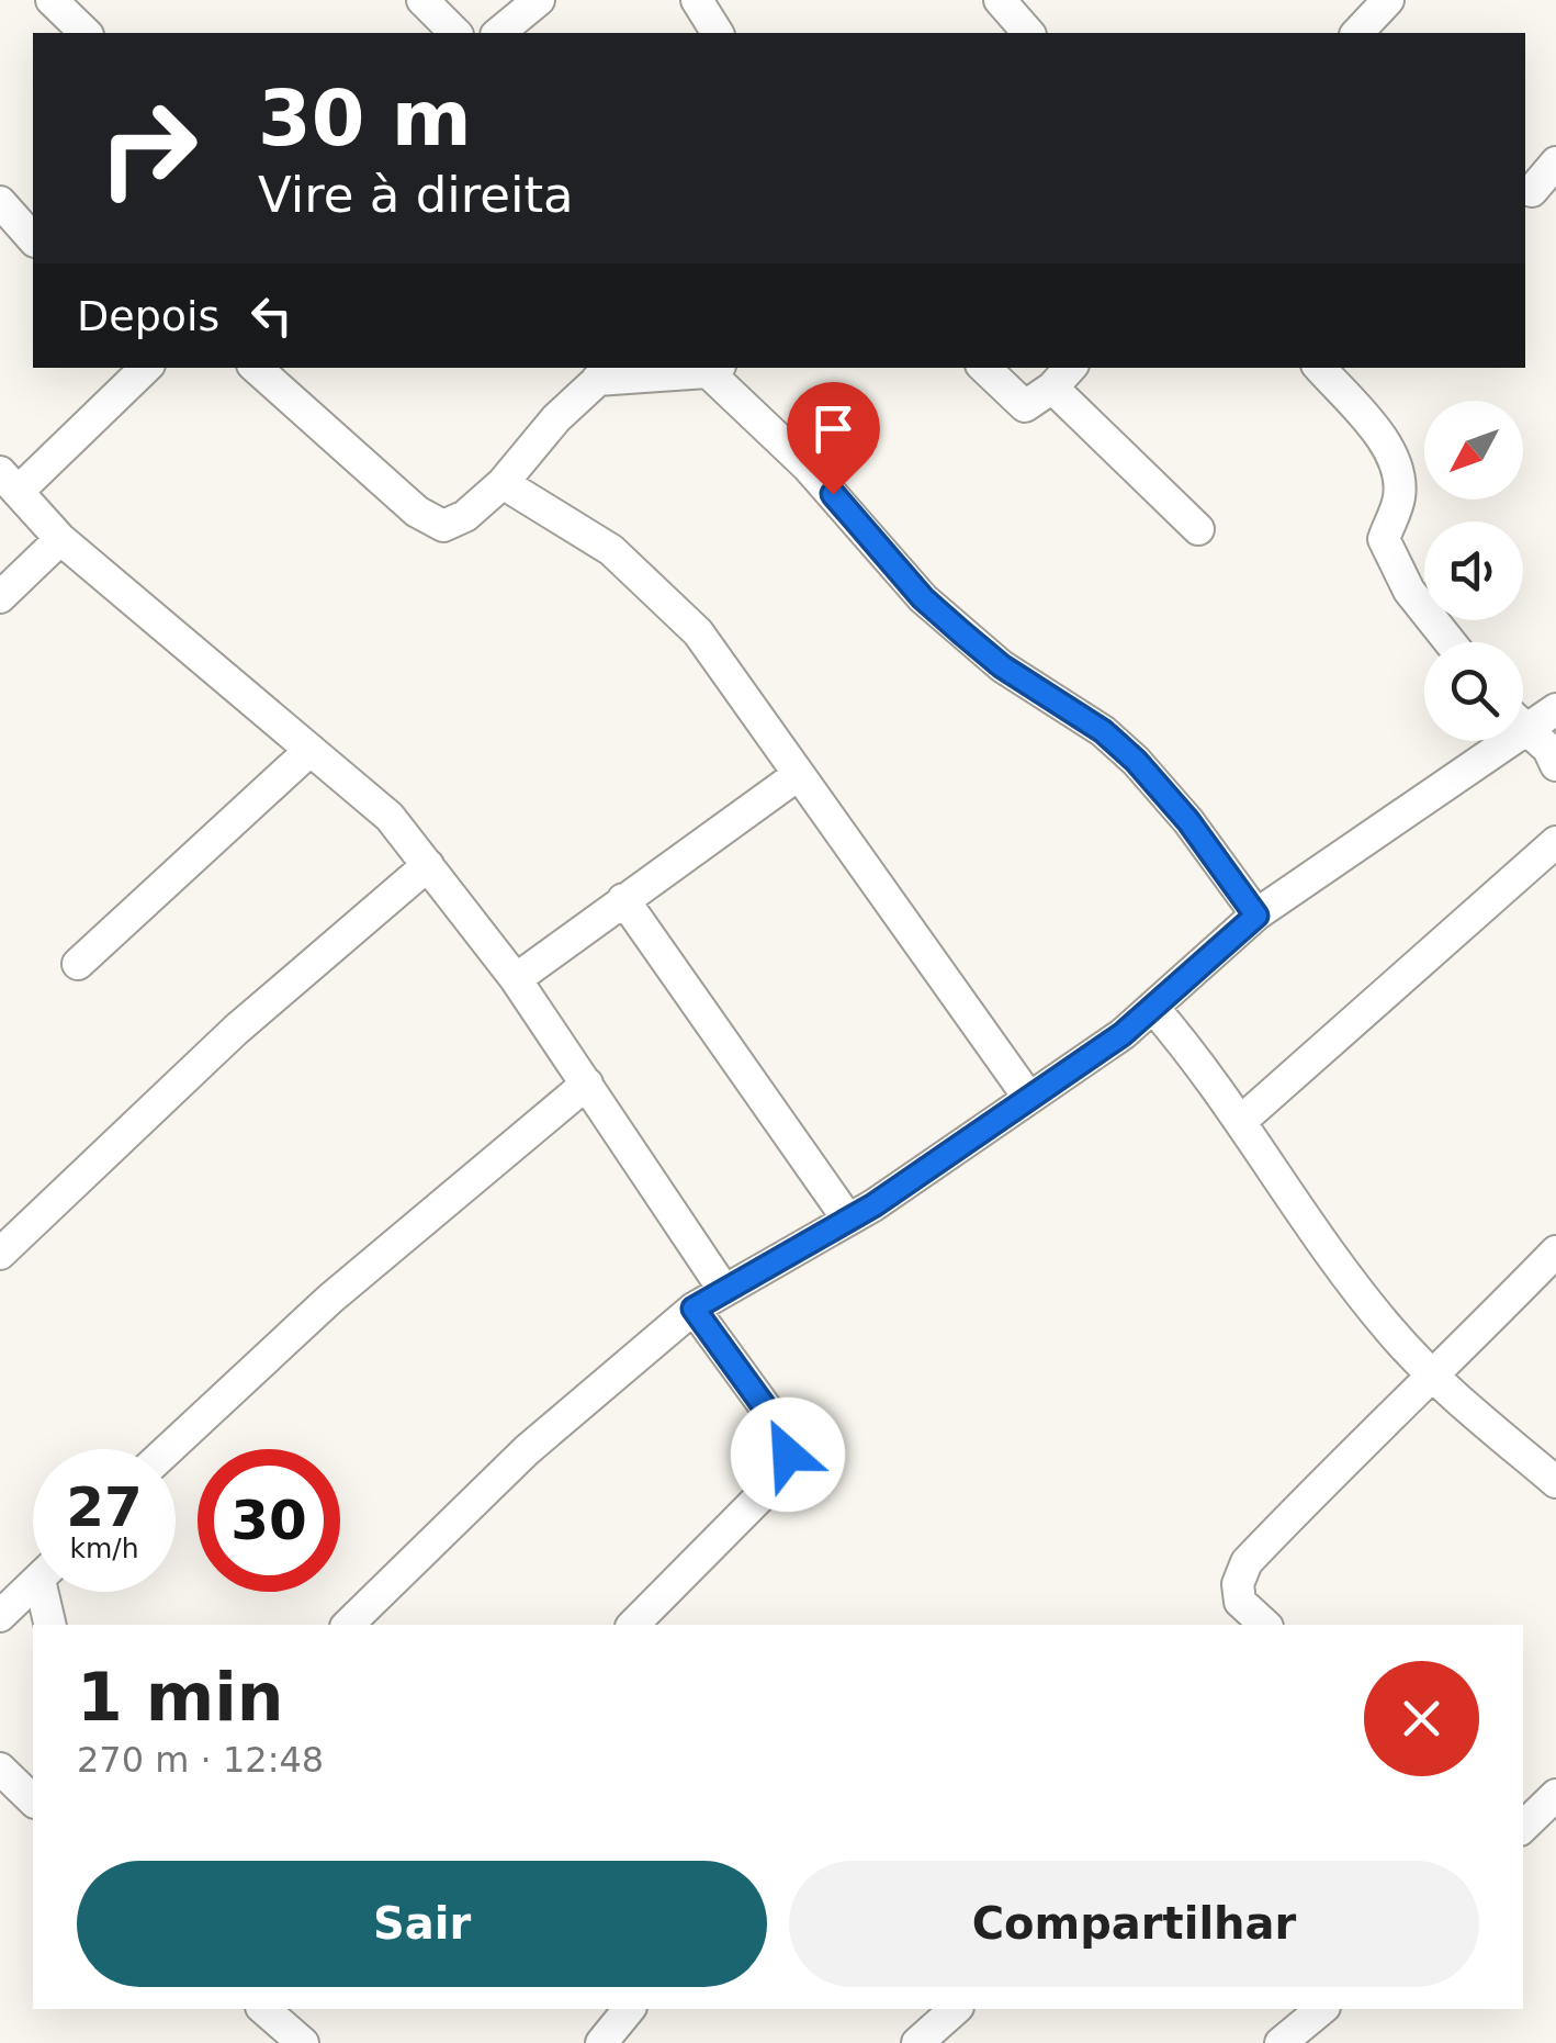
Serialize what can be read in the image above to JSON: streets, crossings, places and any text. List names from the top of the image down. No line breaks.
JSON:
{"north":"bottom left","page":{"turn":["30 m","Vire à direita"],"then":"Depois","speed":"27 km/h","limit":"30","heading":["1 min","270 m · 12:48"],"buttons":["Sair","Compartilhar"]}}
